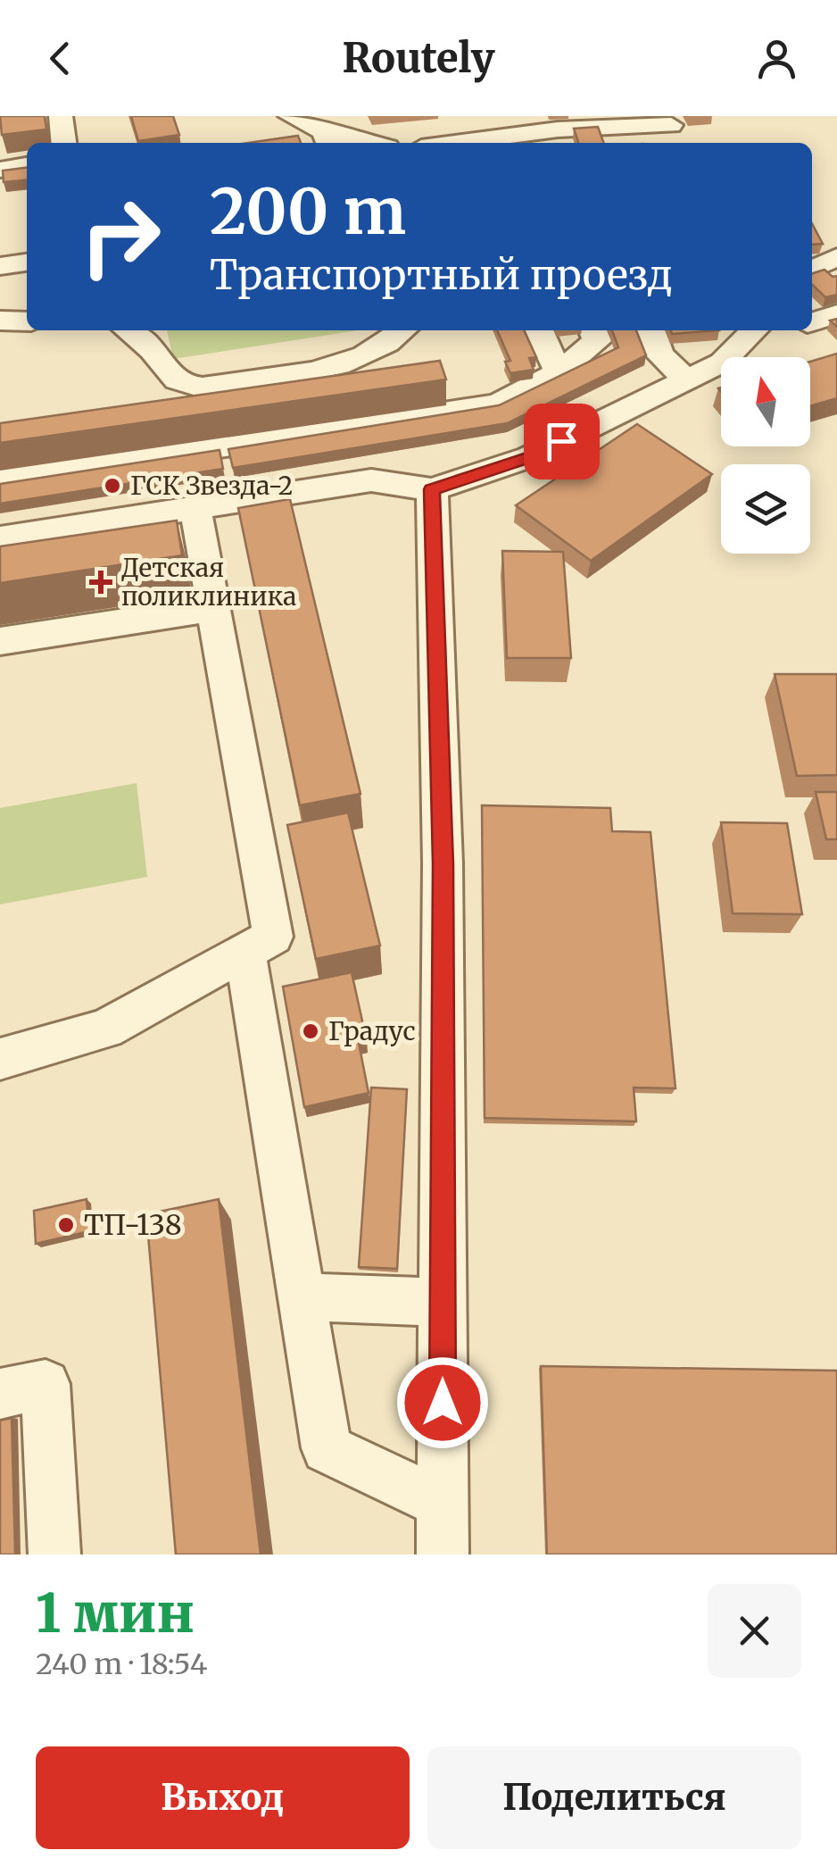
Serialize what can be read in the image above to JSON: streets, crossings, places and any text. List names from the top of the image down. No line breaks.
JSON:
{"places":{"other":["ГСК Звезда-2","Градус","ТП-138"],"health":["Детская поликлиника"]},"north":"top","page":{"header":"Routely","turn":["200 m","Транспортный проезд"],"heading":["1 мин","240 m · 18:54"],"buttons":["Выход","Поделиться"]}}
